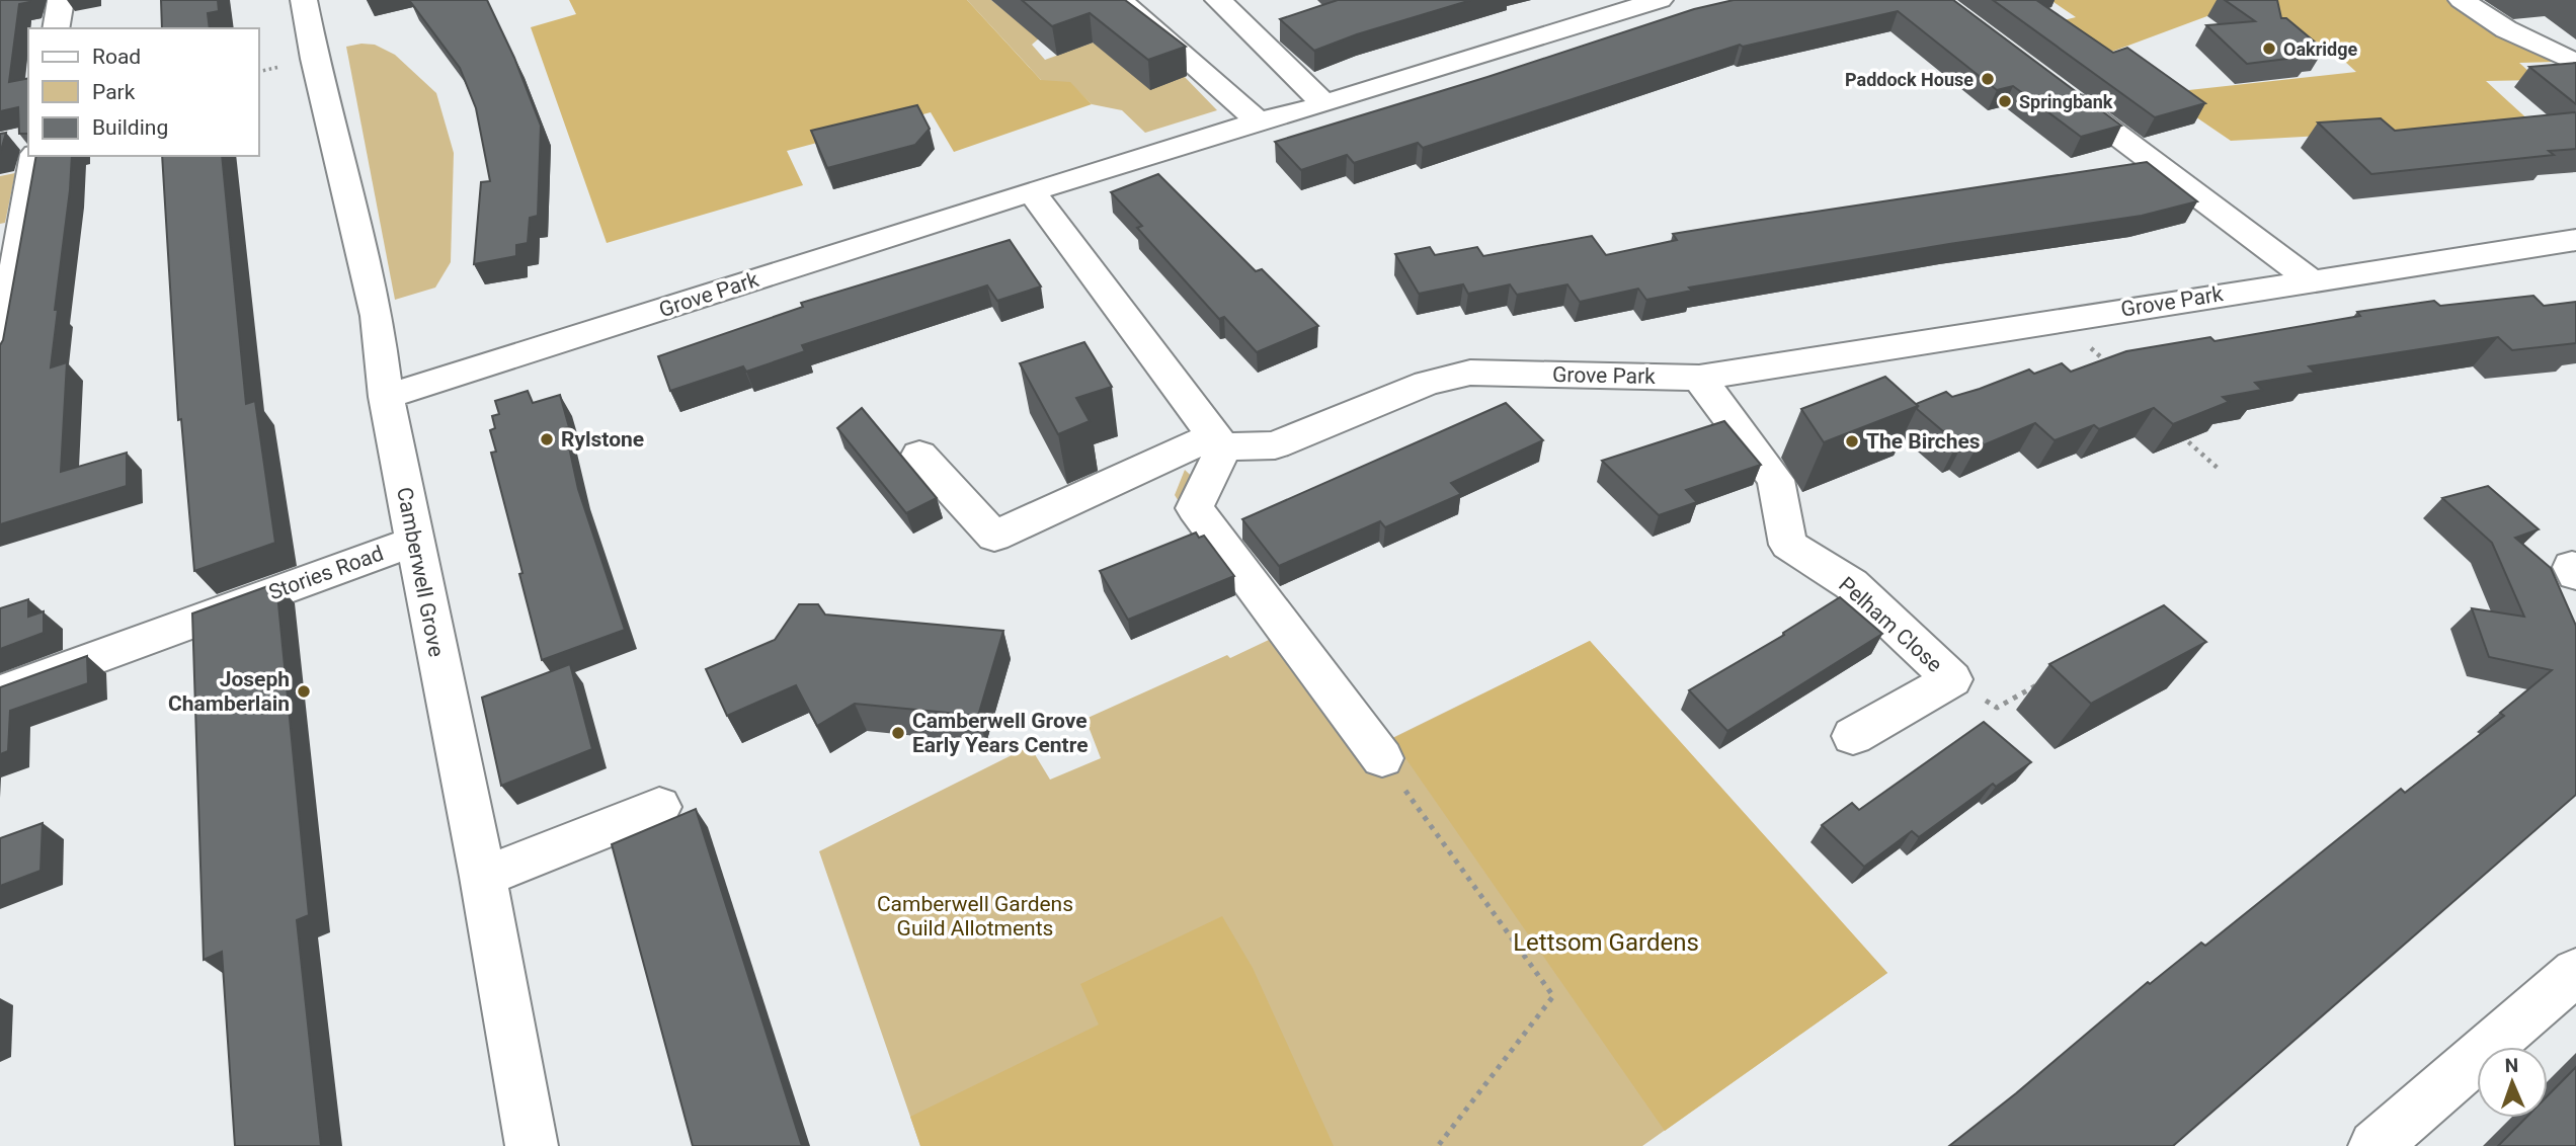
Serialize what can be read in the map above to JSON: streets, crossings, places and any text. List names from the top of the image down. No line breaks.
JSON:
{"streets":{"street":["Grove Park","Camberwell Grove","Stories Road","Pelham Close"]},"crossings":[["Grove Park","Camberwell Grove"],["Grove Park","Pelham Close"],["Camberwell Grove","Stories Road"]],"parks":["Camberwell Gardens Guild Allotments","Lettsom Gardens"],"places":["Oakridge","Paddock House","Springbank","Rylstone","The Birches","Joseph Chamberlain","Camberwell Grove Early Years Centre"],"legend":["Road","Park","Building"],"north":"top"}
